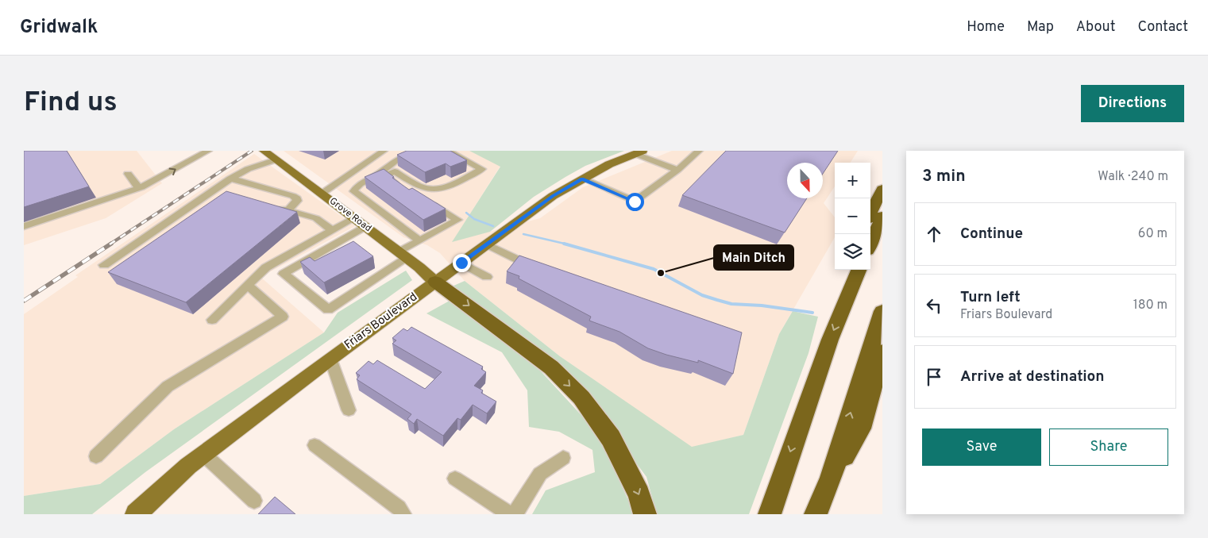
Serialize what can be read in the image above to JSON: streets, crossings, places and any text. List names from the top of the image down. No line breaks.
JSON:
{"streets":{"main road":["Grove Road","Friars Boulevard"]},"crossings":[["Grove Road","Friars Boulevard"]],"places":["Main Ditch"],"north":"bottom","page":{"header":"Gridwalk","nav":["Home","Map","About","Contact"],"buttons":["Directions",["Save","Share"]],"title":"Find us","heading":["3 min","Walk · 240 m"],"map_buttons":["+","−"],"list":[["Continue","60 m"],["Turn left","Friars Boulevard","180 m"],"Arrive at destination"]}}
